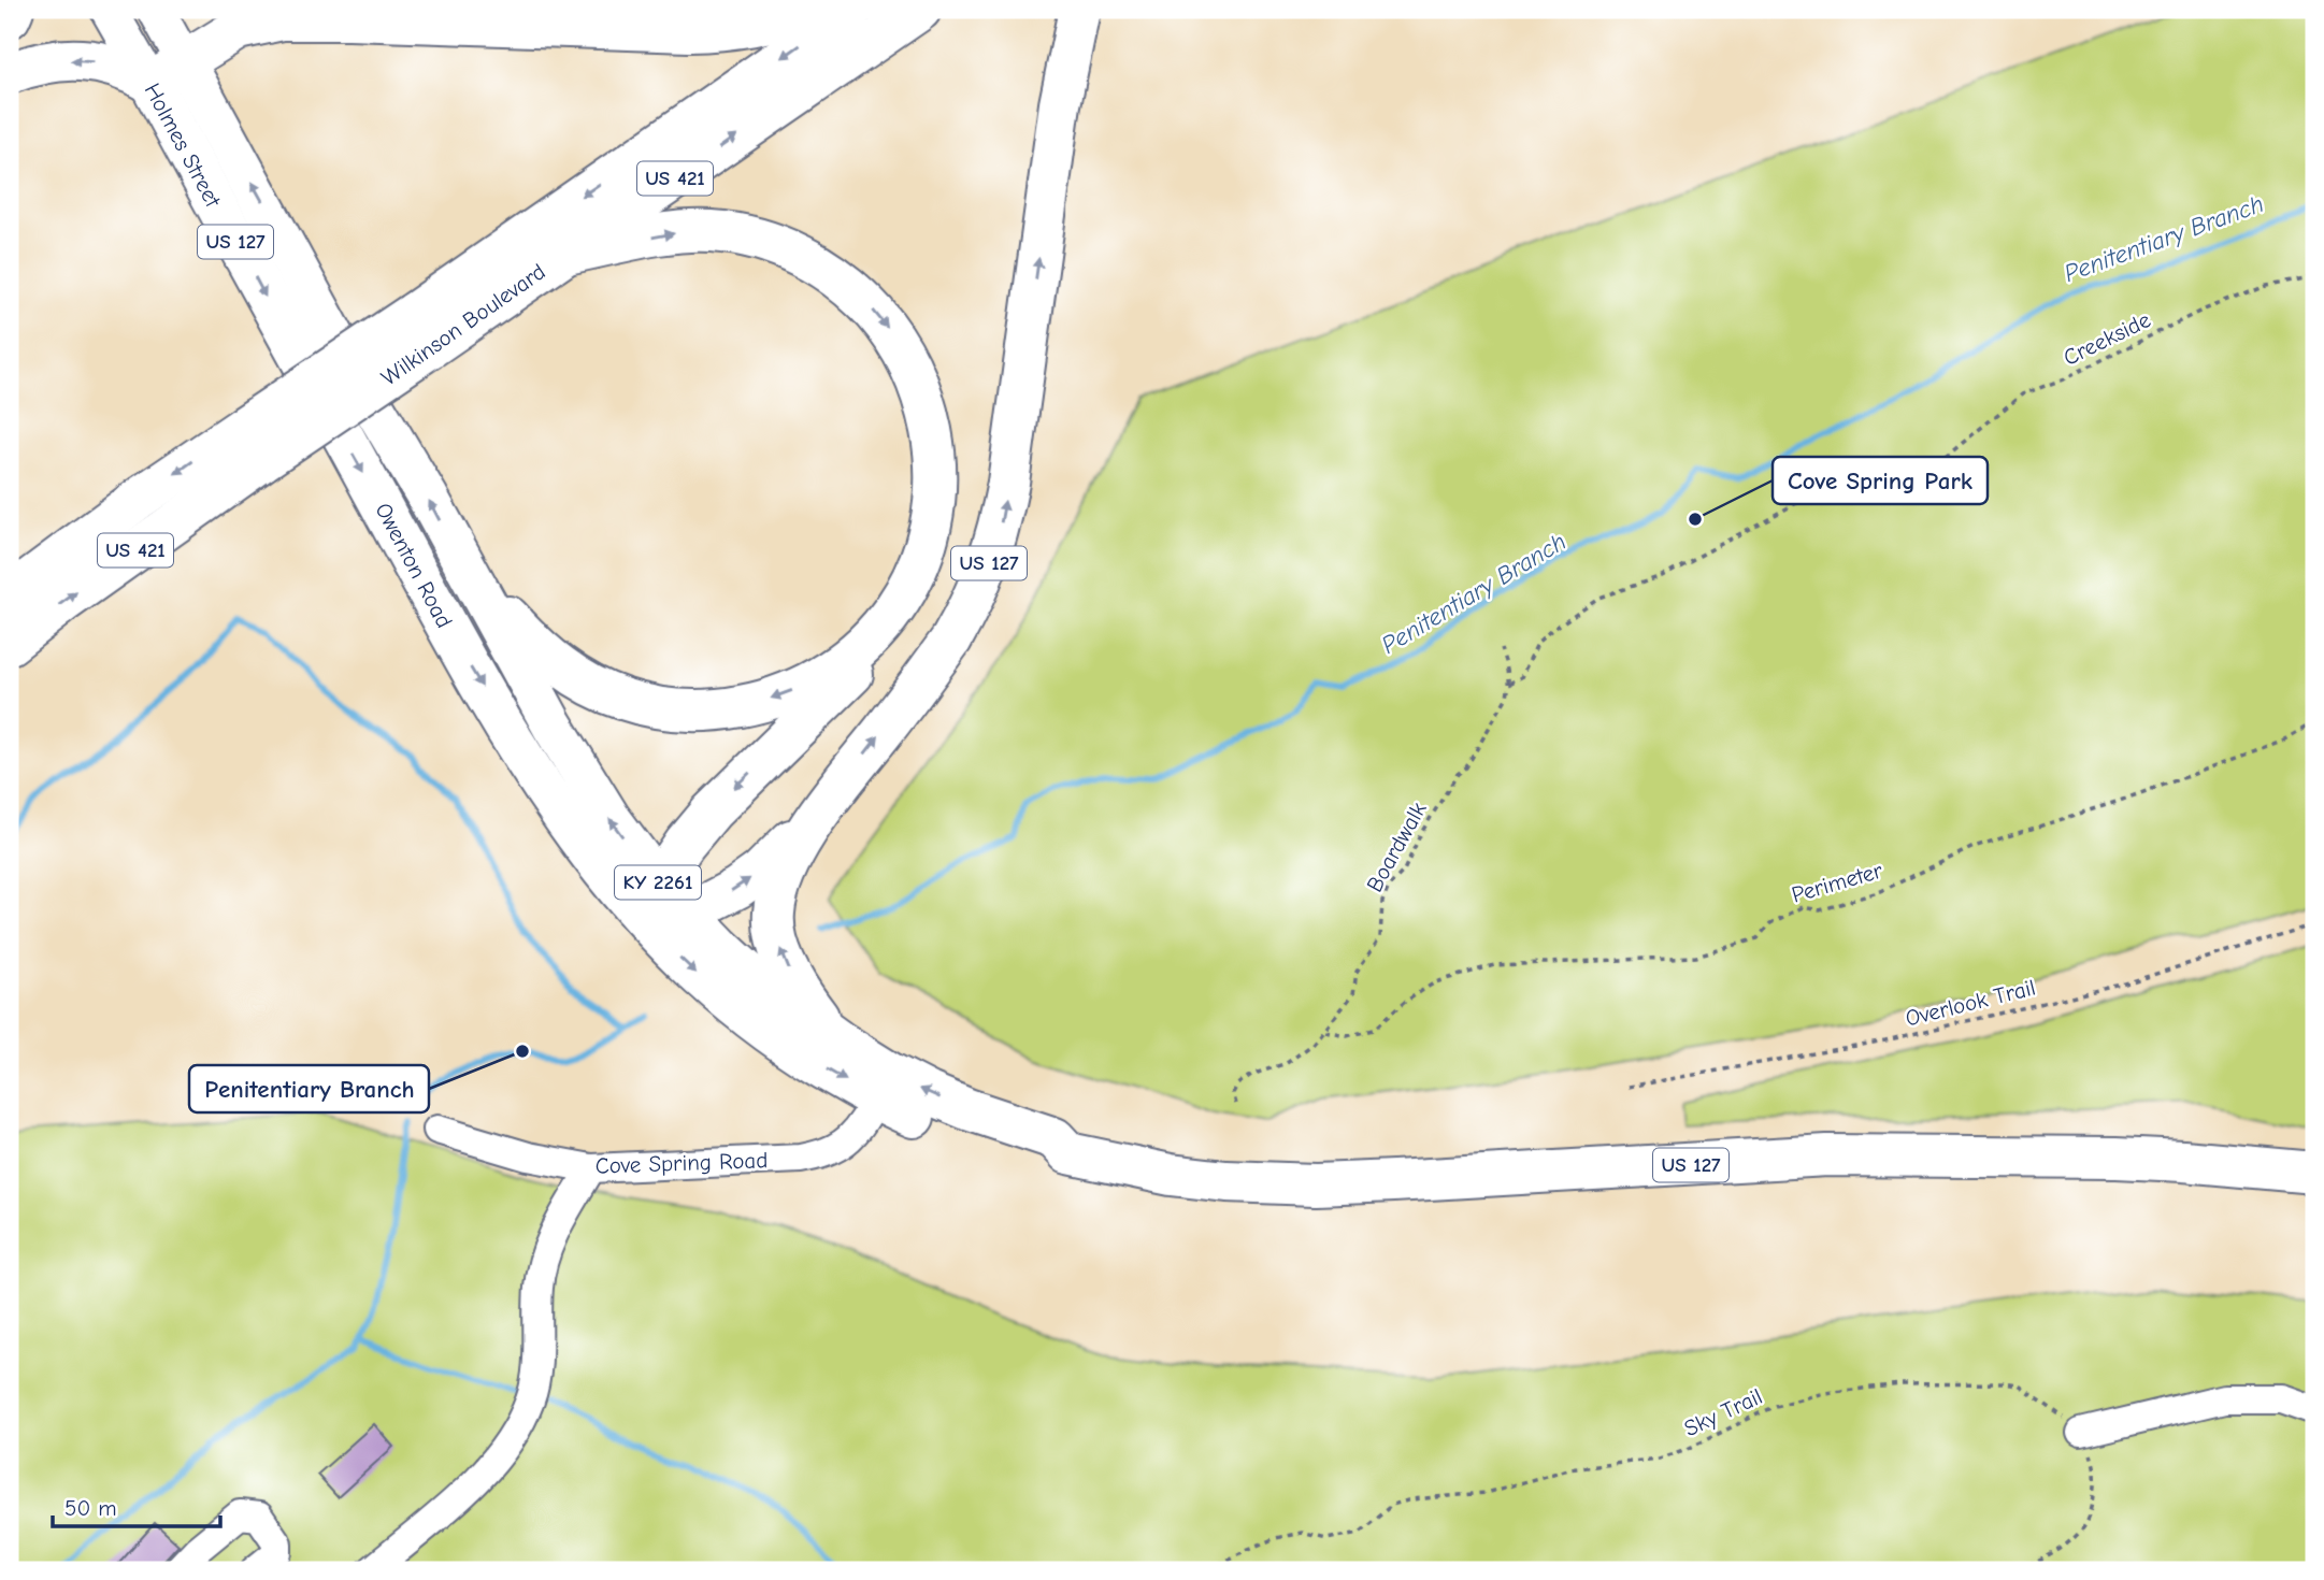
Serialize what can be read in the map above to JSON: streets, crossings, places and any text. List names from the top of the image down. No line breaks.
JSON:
{"streets":{"highway":["Holmes Street","US 421","US 127","Wilkinson Boulevard","Owenton Road","KY 2261"],"street":["Cove Spring Road"],"path":["Creekside","Boardwalk","Perimeter","Overlook Trail","Sky Trail"]},"crossings":[["Holmes Street","Owenton Road"],["Holmes Street","KY 2261"],["US 127","Owenton Road"],["US 127","KY 2261"],["US 127","Cove Spring Road"],["Creekside","Boardwalk"],["Owenton Road","KY 2261"],["Boardwalk","Perimeter"]],"water":["Penitentiary Branch"],"places":["Cove Spring Park","Penitentiary Branch"],"scale_bar":"50 m"}
